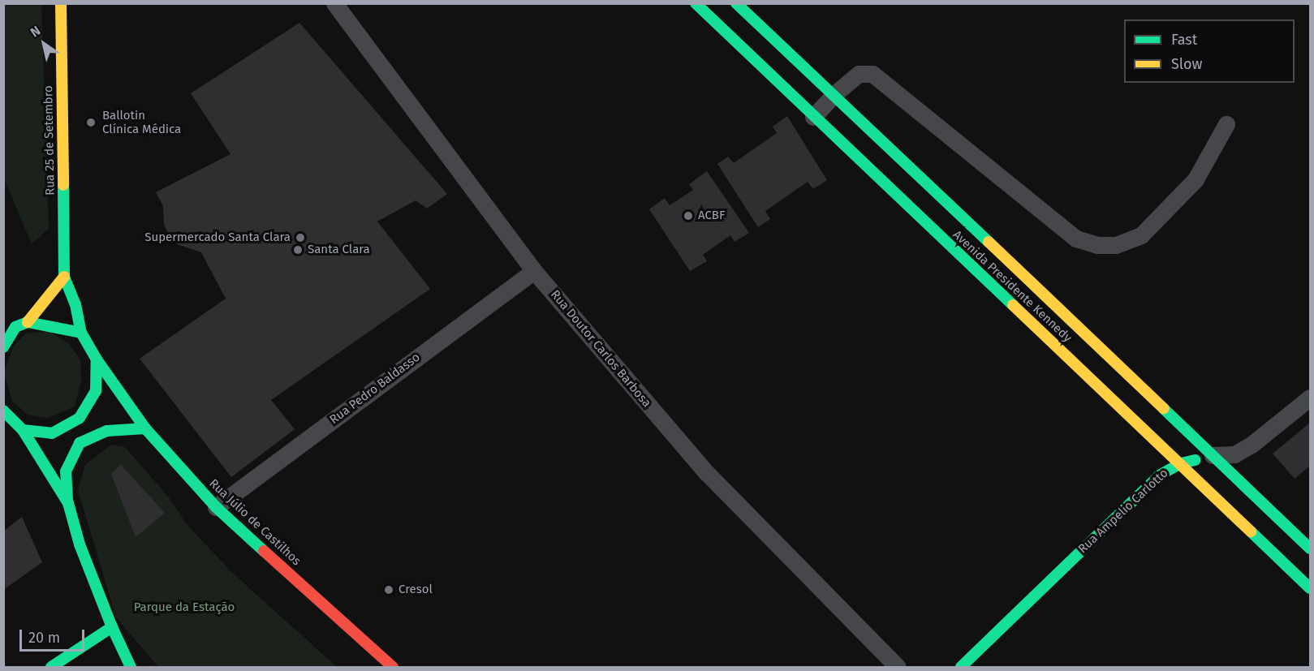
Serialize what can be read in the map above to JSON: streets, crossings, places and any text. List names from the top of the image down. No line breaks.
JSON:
{"streets":{"street":["Rua 25 de Setembro","Avenida Presidente Kennedy","Rua Doutor Carlos Barbosa","Rua Pedro Baldasso","Rua Ampelio Carlotto","Rua Júlio de Castilhos"]},"crossings":[["Rua 25 de Setembro","Rua Júlio de Castilhos"],["Avenida Presidente Kennedy","Rua Ampelio Carlotto"],["Rua Doutor Carlos Barbosa","Rua Pedro Baldasso"],["Rua Pedro Baldasso","Rua Júlio de Castilhos"]],"parks":["Parque da Estação"],"places":["Ballotin Clínica Médica","ACBF","Supermercado Santa Clara","Santa Clara","Cresol"],"legend":["Fast","Slow"],"scale_bar":"20 m","north":"top left"}
